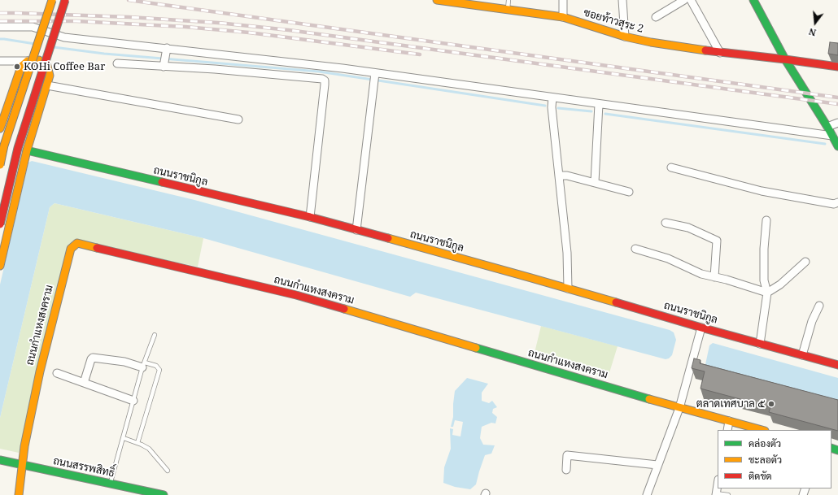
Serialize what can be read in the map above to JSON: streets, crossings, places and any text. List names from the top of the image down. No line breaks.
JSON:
{"streets":{"street":["ซอยท้าวสุระ 2","ถนนราชนิกูล","ถนนกำแหงสงคราม","ถนนสรรพสิทธิ์"]},"crossings":[["ถนนกำแหงสงคราม","ถนนสรรพสิทธิ์"]],"places":["KOHi Coffee Bar","ตลาดเทศบาล ๕"],"legend":["คล่องตัว","ชะลอตัว","ติดขัด"],"north":"bottom"}
